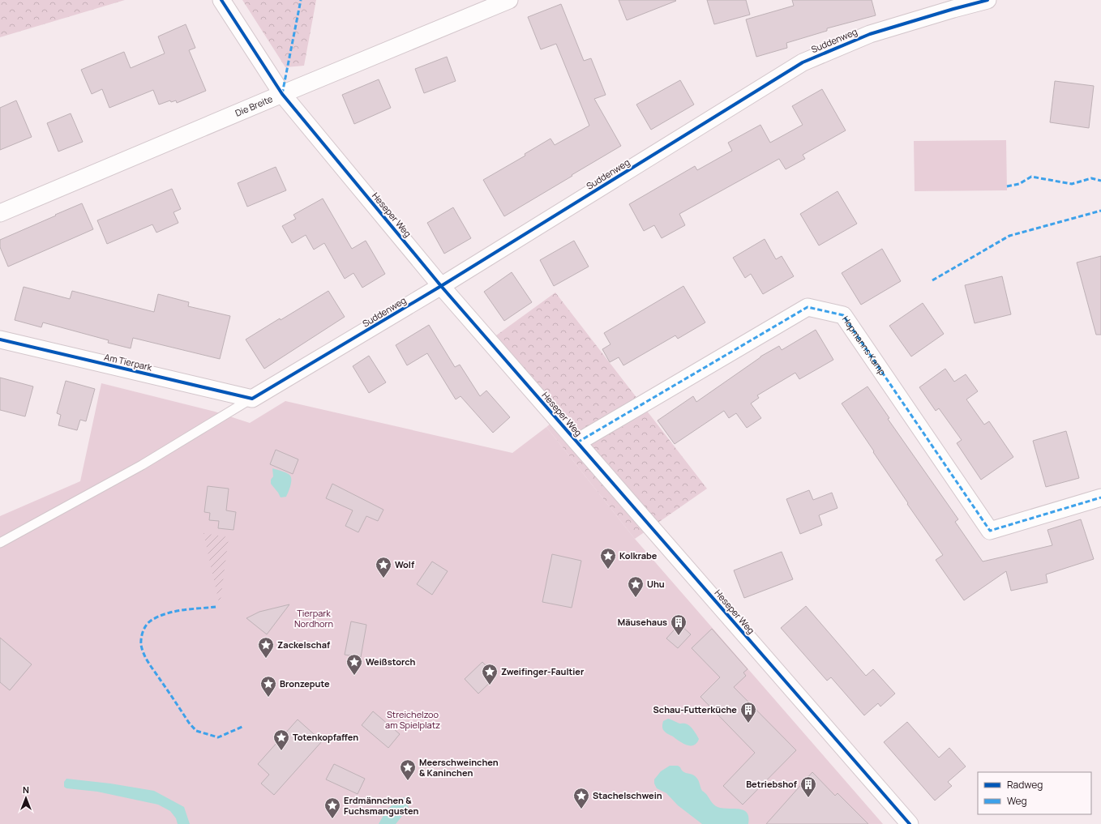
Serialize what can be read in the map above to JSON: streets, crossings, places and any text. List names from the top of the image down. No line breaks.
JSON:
{"streets":{"street":["Suddenweg","Die Breite","Heseper Weg","Hopmanns Kamp","Am Tierpark"]},"crossings":[["Suddenweg","Heseper Weg"],["Suddenweg","Am Tierpark"],["Die Breite","Heseper Weg"],["Heseper Weg","Hopmanns Kamp"]],"parks":["Tierpark Nordhorn","Streichelzoo am Spielplatz"],"places":{"place":["Kolkrabe","Wolf","Uhu","Zackelschaf","Weißstorch","Zweifinger-Faultier","Bronzepute","Totenkopfaffen","Meerschweinchen & Kaninchen","Stachelschwein","Erdmännchen & Fuchsmangusten"],"building":["Mäusehaus","Schau-Futterküche","Betriebshof"]},"legend":["Radweg","Weg"],"north":"top"}
